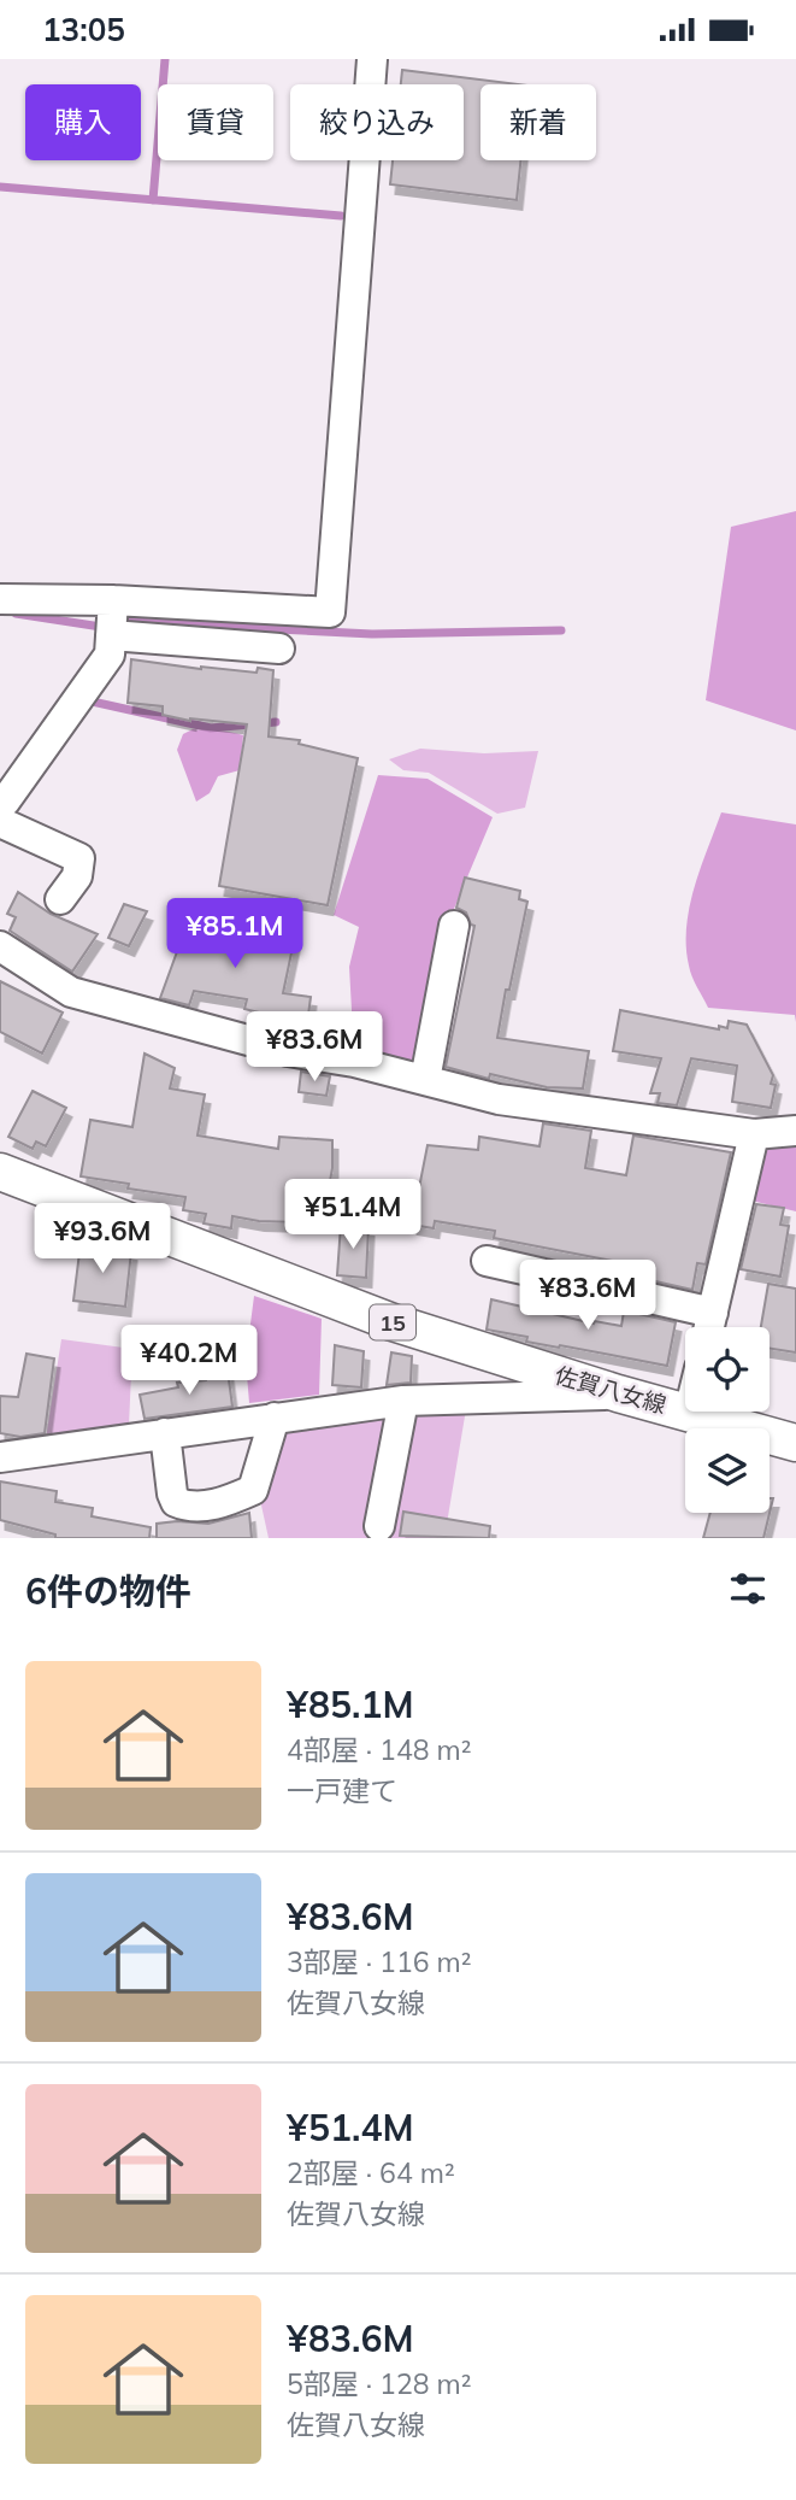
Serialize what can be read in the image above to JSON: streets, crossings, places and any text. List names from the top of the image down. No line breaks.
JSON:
{"streets":{"main road":["15","佐賀八女線"]},"page":{"status":"13:05","chip":["購入","賃貸","絞り込み","新着"],"price":["¥85.1M","¥83.6M","¥51.4M","¥93.6M","¥83.6M","¥40.2M"],"heading":"6件の物件","list":[{"name":"¥85.1M","note":"4部屋 · 148 m² · 一戸建て"},{"name":"¥83.6M","note":"3部屋 · 116 m² · 佐賀八女線"},{"name":"¥51.4M","note":"2部屋 · 64 m² · 佐賀八女線"},{"name":"¥83.6M","note":"5部屋 · 128 m² · 佐賀八女線"}]}}
